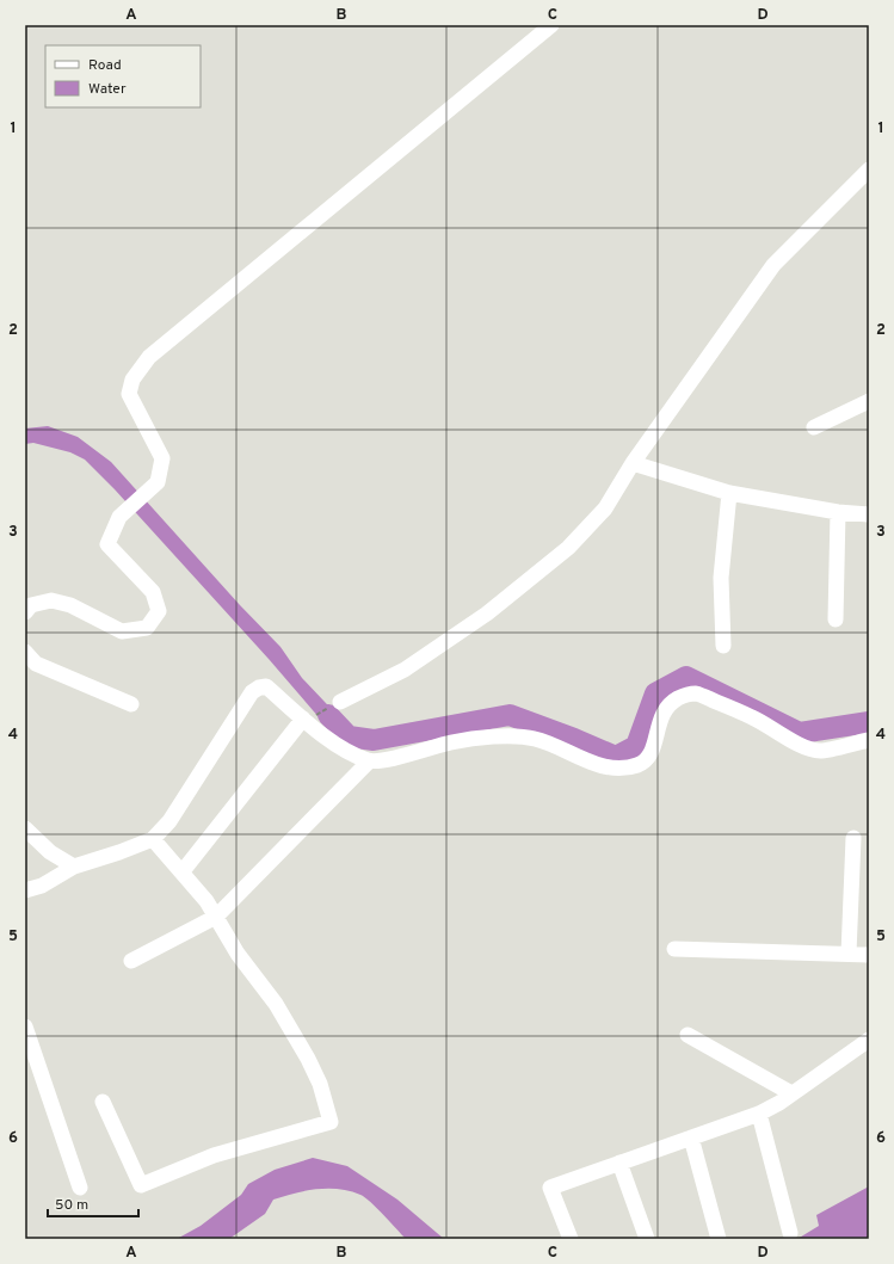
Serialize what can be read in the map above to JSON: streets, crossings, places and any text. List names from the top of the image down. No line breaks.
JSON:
{"legend":["Road","Water"],"scale_bar":"50 m","grid":{"columns":["A","B","C","D"],"rows":["1","2","3","4","5","6"]}}
